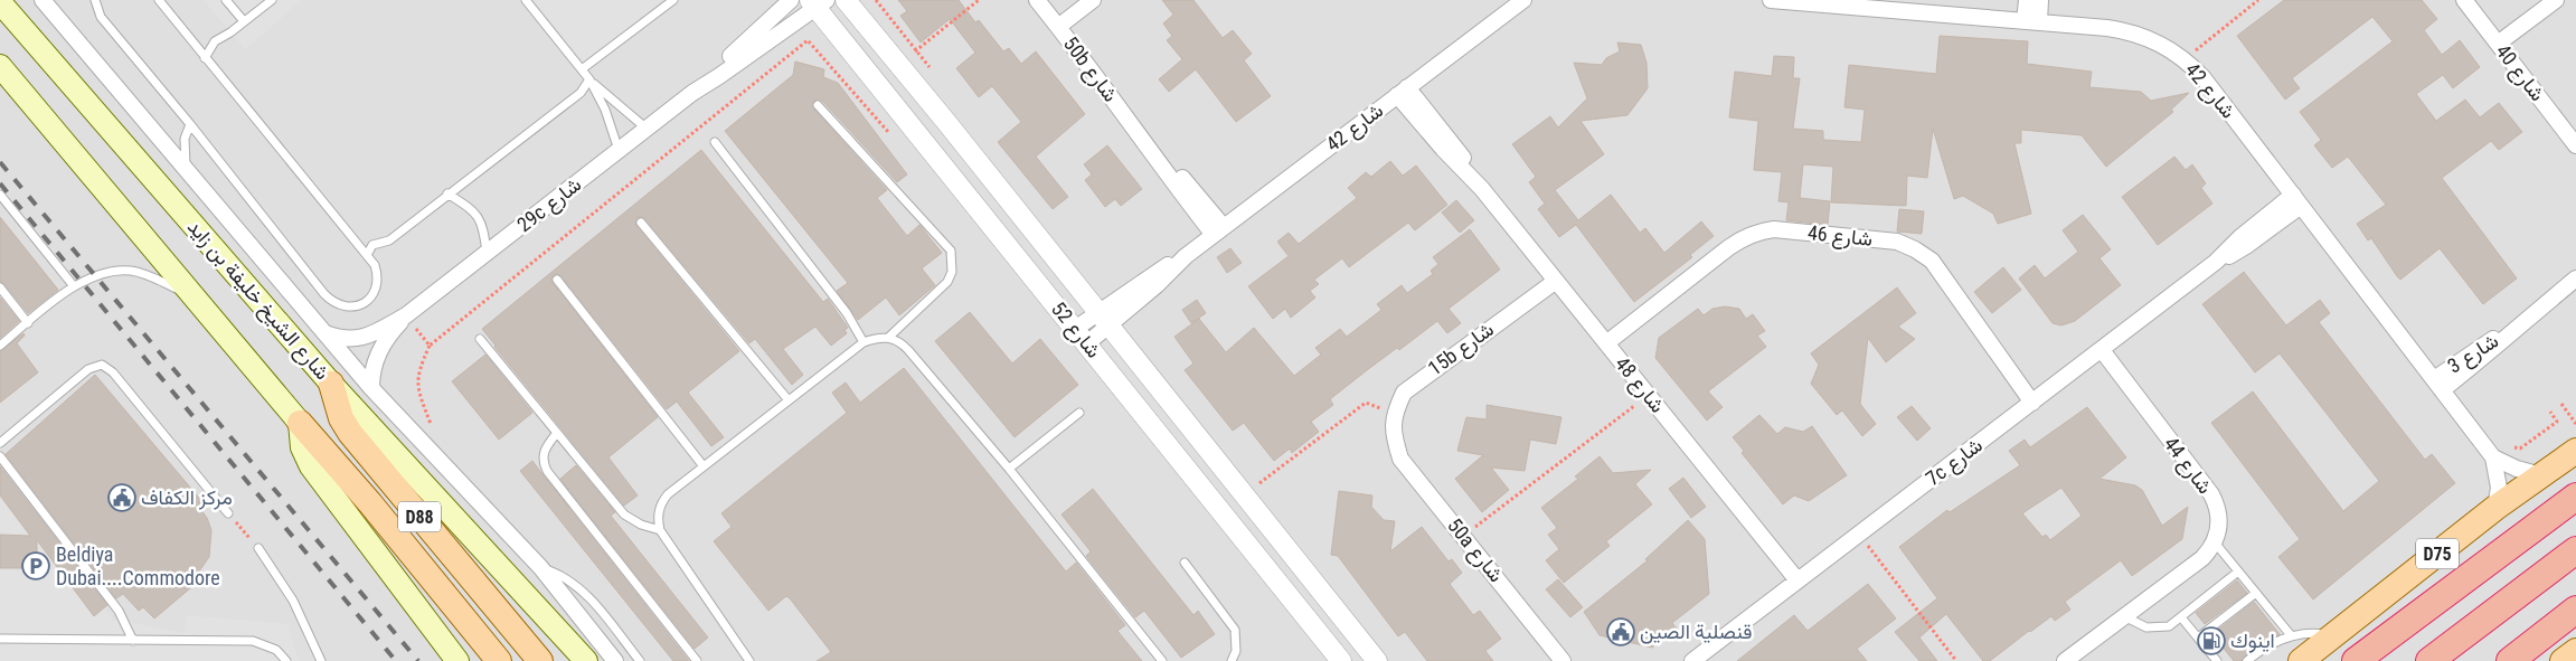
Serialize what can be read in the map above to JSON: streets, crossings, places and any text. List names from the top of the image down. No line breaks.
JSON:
{"streets":{"main road":["شارع الشيخ خليفة بن زايد","D88","D75"],"street":["50b شارع","شارع 40","شارع 42","29c شارع","شارع 46","شارع 52","15b شارع","شارع 3","شارع 48","7c شارع","شارع 44","50a شارع"]},"crossings":[["50b شارع","شارع 42"],["شارع 42","شارع 52"],["شارع 42","شارع 3"],["شارع 42","شارع 48"],["شارع 42","7c شارع"],["شارع 42","D75"],["29c شارع","شارع 52"],["شارع 46","شارع 48"],["شارع 46","7c شارع"],["15b شارع","شارع 48"],["15b شارع","50a شارع"],["شارع 48","7c شارع"],["7c شارع","شارع 44"]],"places":{"public building":["مركز الكفاف","قنصلية الصين"],"parking":["Beldiya Dubai....Commodore"],"fuel station":["اينوك"]}}
